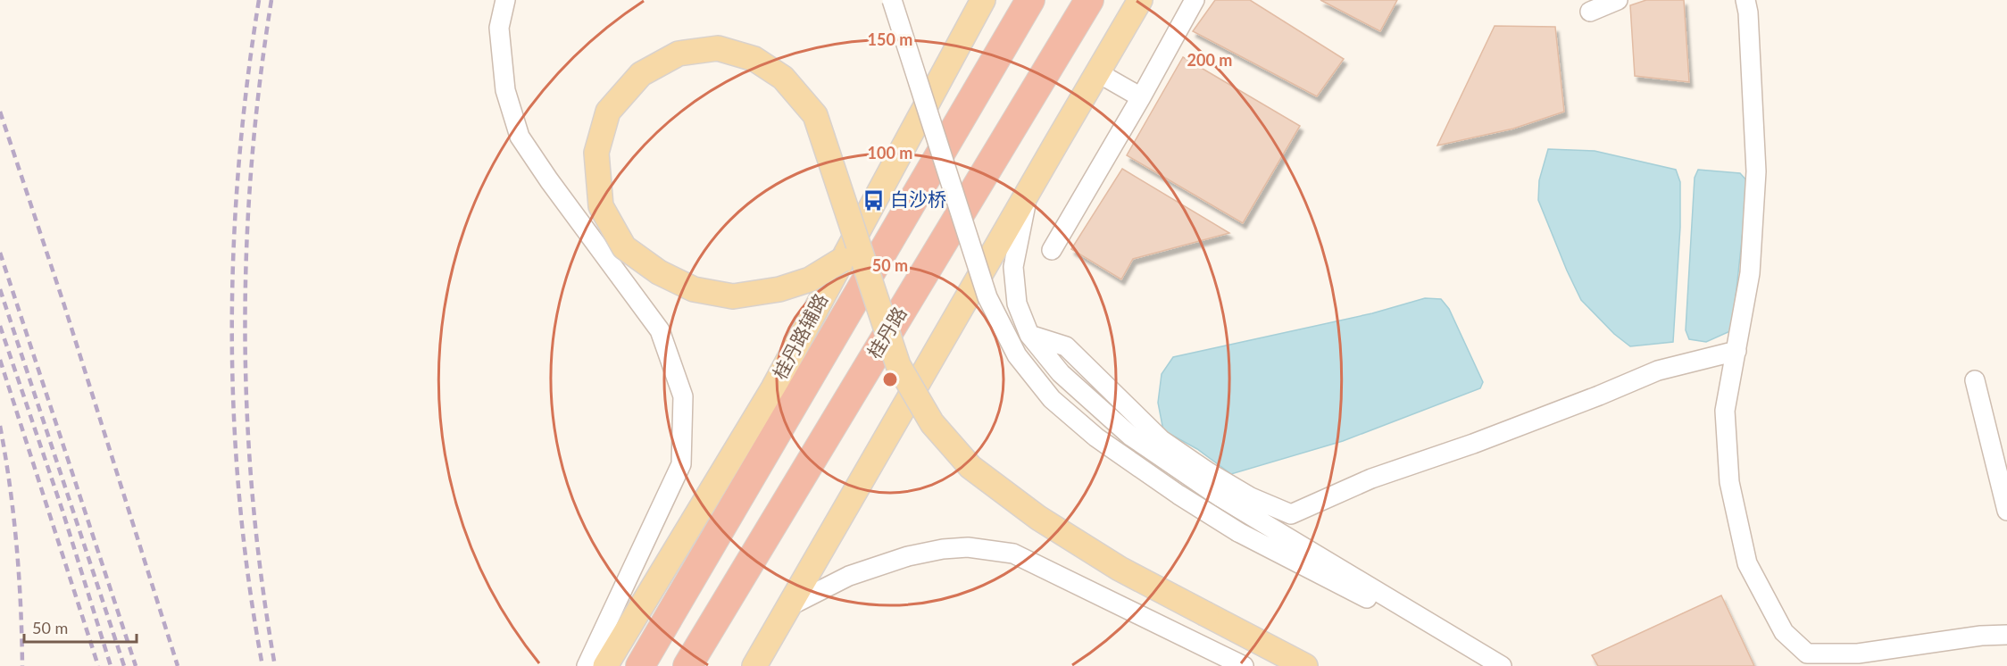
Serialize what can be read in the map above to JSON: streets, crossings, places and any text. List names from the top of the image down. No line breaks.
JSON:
{"streets":{"highway":["桂丹路"],"main road":["桂丹路辅路"]},"places":{"bus stop":["白沙桥"]},"scale_bar":"50 m","rings":["150 m","200 m","100 m","50 m"]}
